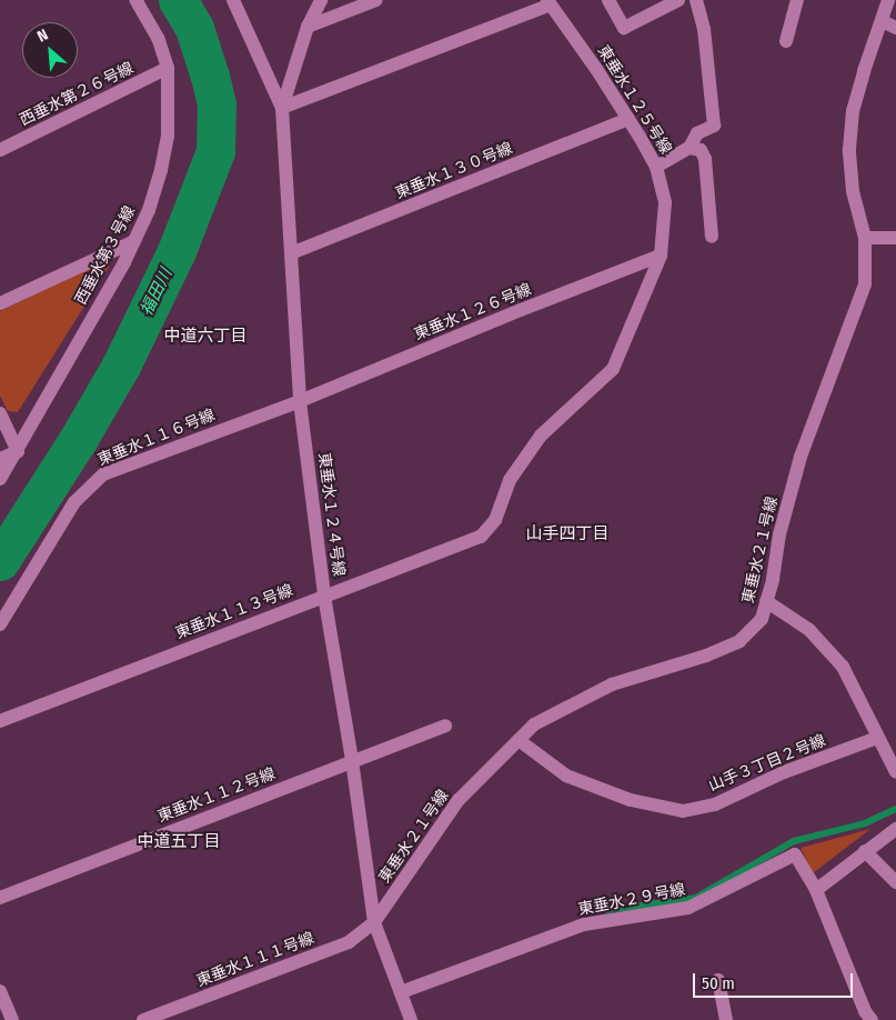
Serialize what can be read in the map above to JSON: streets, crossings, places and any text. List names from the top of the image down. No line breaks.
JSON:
{"streets":{"street":["西垂水第２６号線","東垂水１２５号線","東垂水１３０号線","西垂水第３号線","東垂水１２６号線","東垂水１１６号線","東垂水１２４号線","東垂水２１号線","東垂水１１３号線","山手３丁目２号線","東垂水１１２号線","東垂水２９号線","東垂水１１１号線"]},"crossings":[["西垂水第２６号線","西垂水第３号線"],["東垂水１２５号線","東垂水１３０号線"],["東垂水１２５号線","東垂水１２６号線"],["東垂水１２５号線","東垂水１１３号線"],["東垂水１３０号線","東垂水１２４号線"],["東垂水１２６号線","東垂水１１６号線"],["東垂水１２６号線","東垂水１２４号線"],["東垂水１１６号線","東垂水１２４号線"],["東垂水１２４号線","東垂水２１号線"],["東垂水１２４号線","東垂水１１３号線"],["東垂水１２４号線","東垂水１１２号線"],["東垂水１２４号線","東垂水２９号線"],["東垂水１２４号線","東垂水１１１号線"],["東垂水２１号線","山手３丁目２号線"],["東垂水２１号線","東垂水１１１号線"]],"districts":["中道六丁目","山手四丁目","中道五丁目"],"water":["福田川"],"scale_bar":"50 m","north":"top left"}
